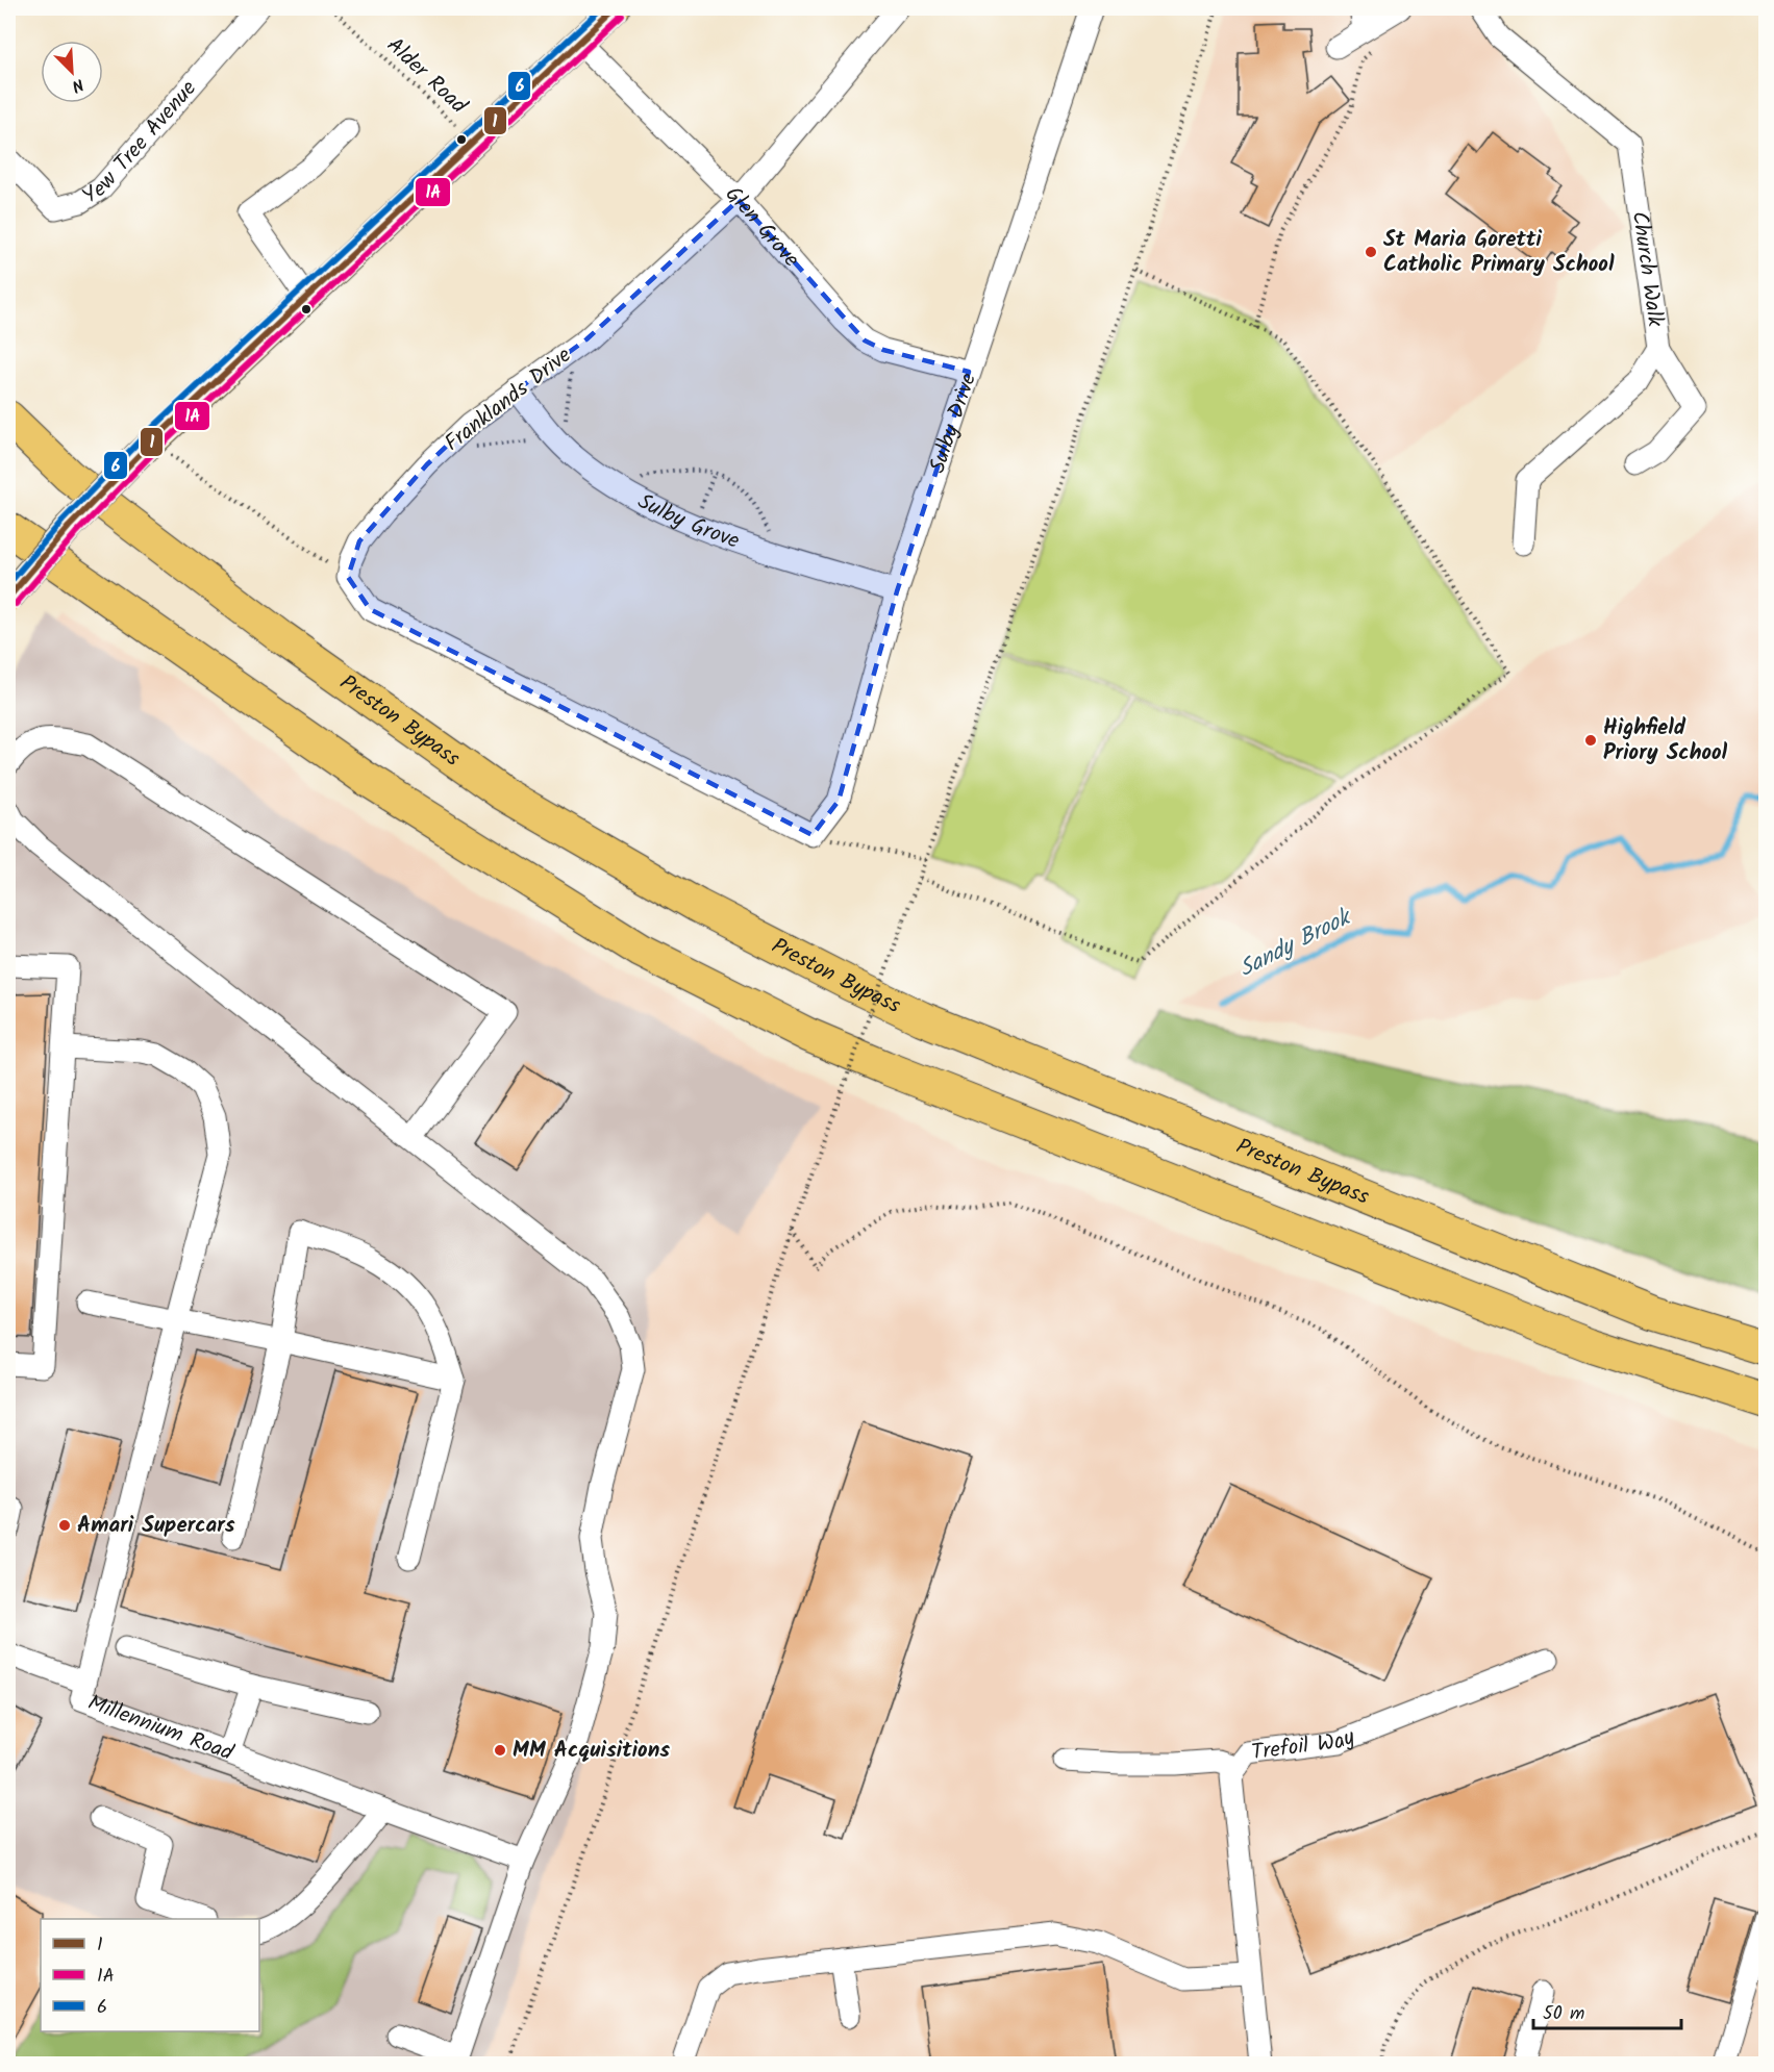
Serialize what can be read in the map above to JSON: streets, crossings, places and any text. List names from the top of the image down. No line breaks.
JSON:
{"streets":{"highway":["Preston Bypass"],"street":["Yew Tree Avenue","Glen Grove","Church Walk","Franklands Drive","Sulby Drive","Sulby Grove","Millennium Road","Trefoil Way"],"path":["Alder Road"]},"crossings":[["Glen Grove","Franklands Drive"],["Glen Grove","Sulby Drive"],["Franklands Drive","Sulby Grove"],["Sulby Drive","Sulby Grove"]],"water":["Sandy Brook"],"places":["St Maria Goretti Catholic Primary School","Highfield Priory School","Amari Supercars","MM Acquisitions"],"lines":["transit line 1","transit line 6","transit line 1A"],"legend":["1","1A","6"],"scale_bar":"50 m","north":"bottom right"}
